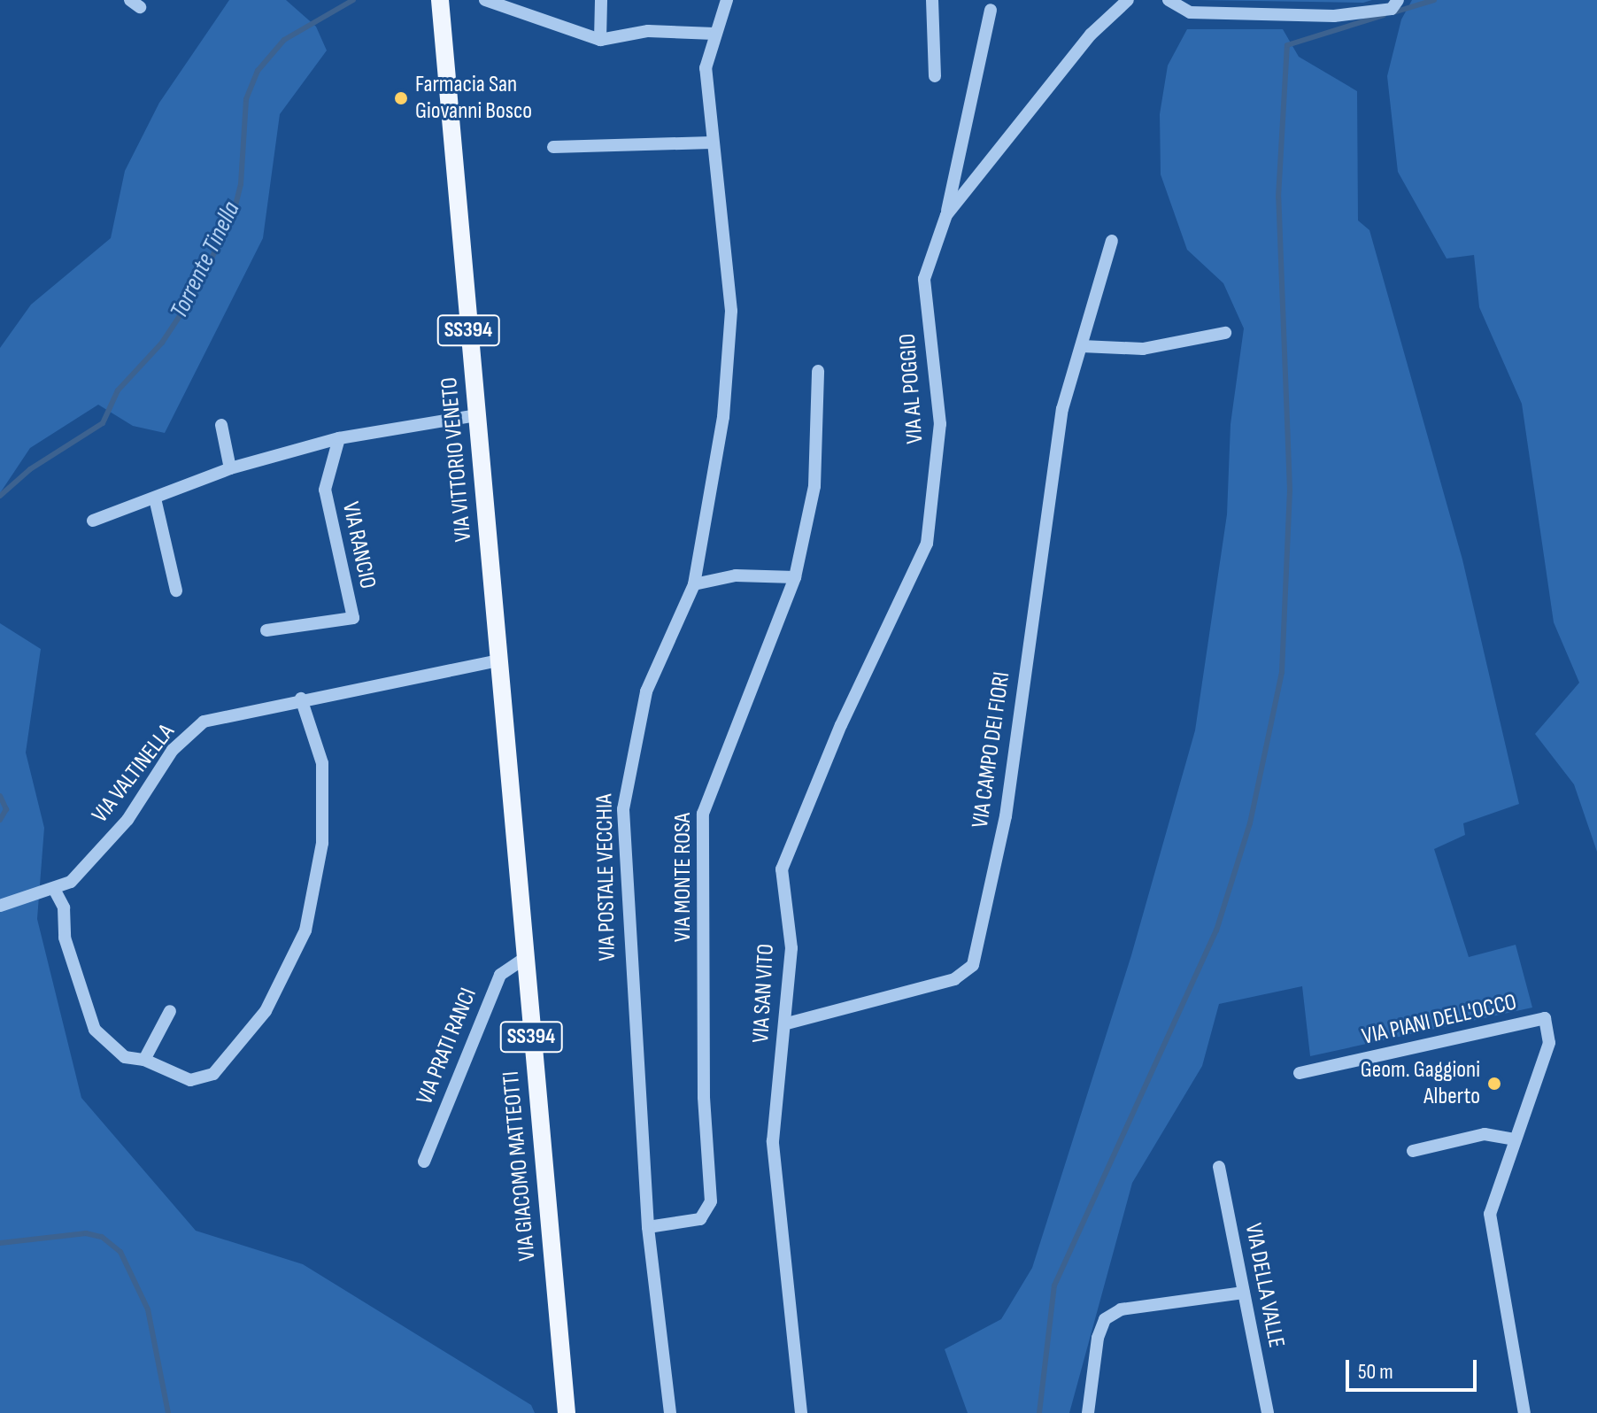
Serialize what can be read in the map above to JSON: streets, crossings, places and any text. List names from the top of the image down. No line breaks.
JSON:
{"streets":{"main road":["SS394","VIA VITTORIO VENETO","VIA GIACOMO MATTEOTTI"],"street":["VIA AL POGGIO","VIA RANCIO","VIA CAMPO DEI FIORI","VIA VALTINELLA","VIA POSTALE VECCHIA","VIA MONTE ROSA","VIA SAN VITO","VIA PIANI DELL'OCCO","VIA PRATI RANCI","VIA DELLA VALLE"]},"crossings":[["VIA AL POGGIO","VIA SAN VITO"],["VIA VITTORIO VENETO","VIA VALTINELLA"],["VIA VITTORIO VENETO","VIA GIACOMO MATTEOTTI"],["VIA CAMPO DEI FIORI","VIA SAN VITO"],["VIA VALTINELLA","VIA GIACOMO MATTEOTTI"],["VIA POSTALE VECCHIA","VIA MONTE ROSA"],["VIA PRATI RANCI","VIA GIACOMO MATTEOTTI"]],"water":["Torrente Tinella"],"places":["Farmacia San Giovanni Bosco","Geom. Gaggioni Alberto"],"scale_bar":"50 m"}
